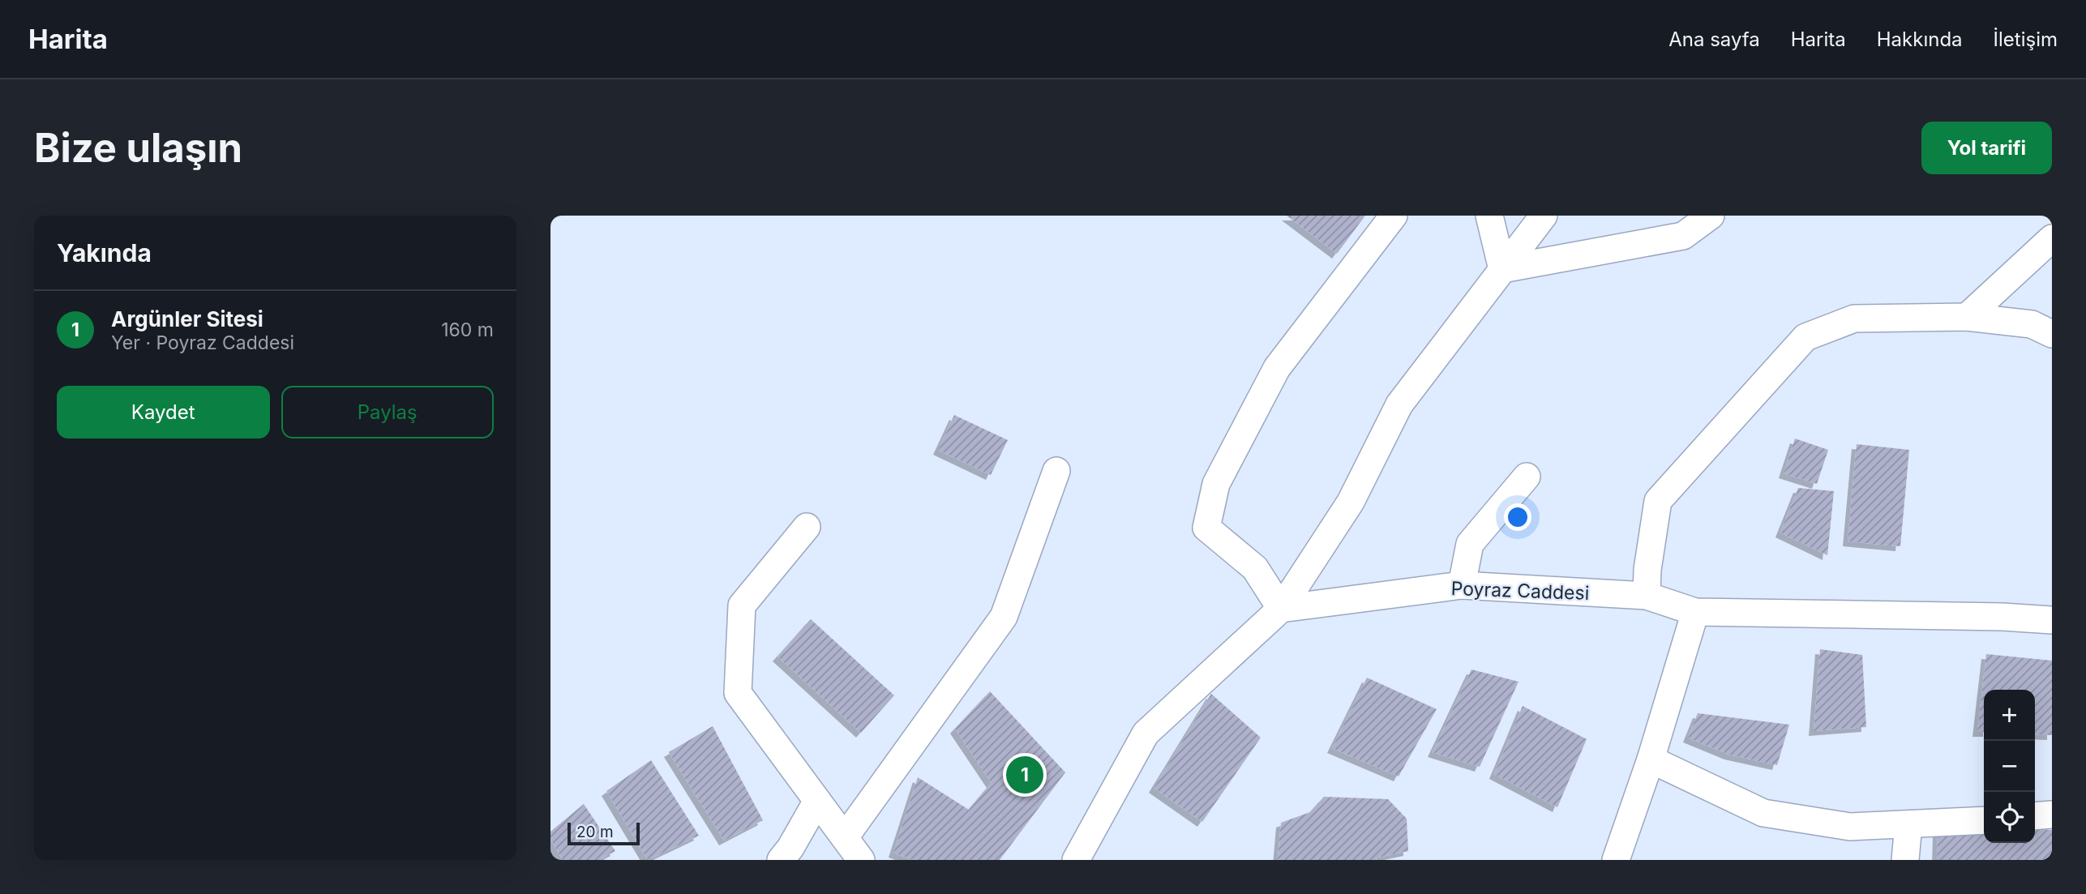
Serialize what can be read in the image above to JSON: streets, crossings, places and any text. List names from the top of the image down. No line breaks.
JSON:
{"streets":{"street":["Poyraz Caddesi"]},"scale_bar":"20 m","page":{"header":"Harita","nav":["Ana sayfa","Harita","Hakkında","İletişim"],"buttons":["Yol tarifi",["Kaydet","Paylaş"]],"title":"Bize ulaşın","heading":"Yakında","list":[{"mark":"1","name":"Argünler Sitesi","note":"Yer · Poyraz Caddesi","value":"160 m"}],"map_buttons":["+","−"],"pins":"1","scale":"20 m"}}
